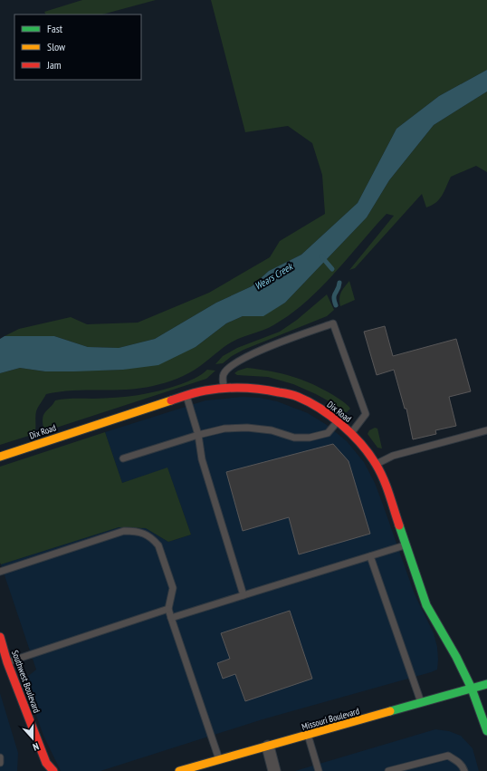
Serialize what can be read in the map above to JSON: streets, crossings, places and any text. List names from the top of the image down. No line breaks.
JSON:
{"streets":{"main road":["Dix Road","Southwest Boulevard","Missouri Boulevard"]},"crossings":[["Dix Road","Missouri Boulevard"]],"water":["Wears Creek"],"legend":["Fast","Slow","Jam"],"north":"bottom"}
